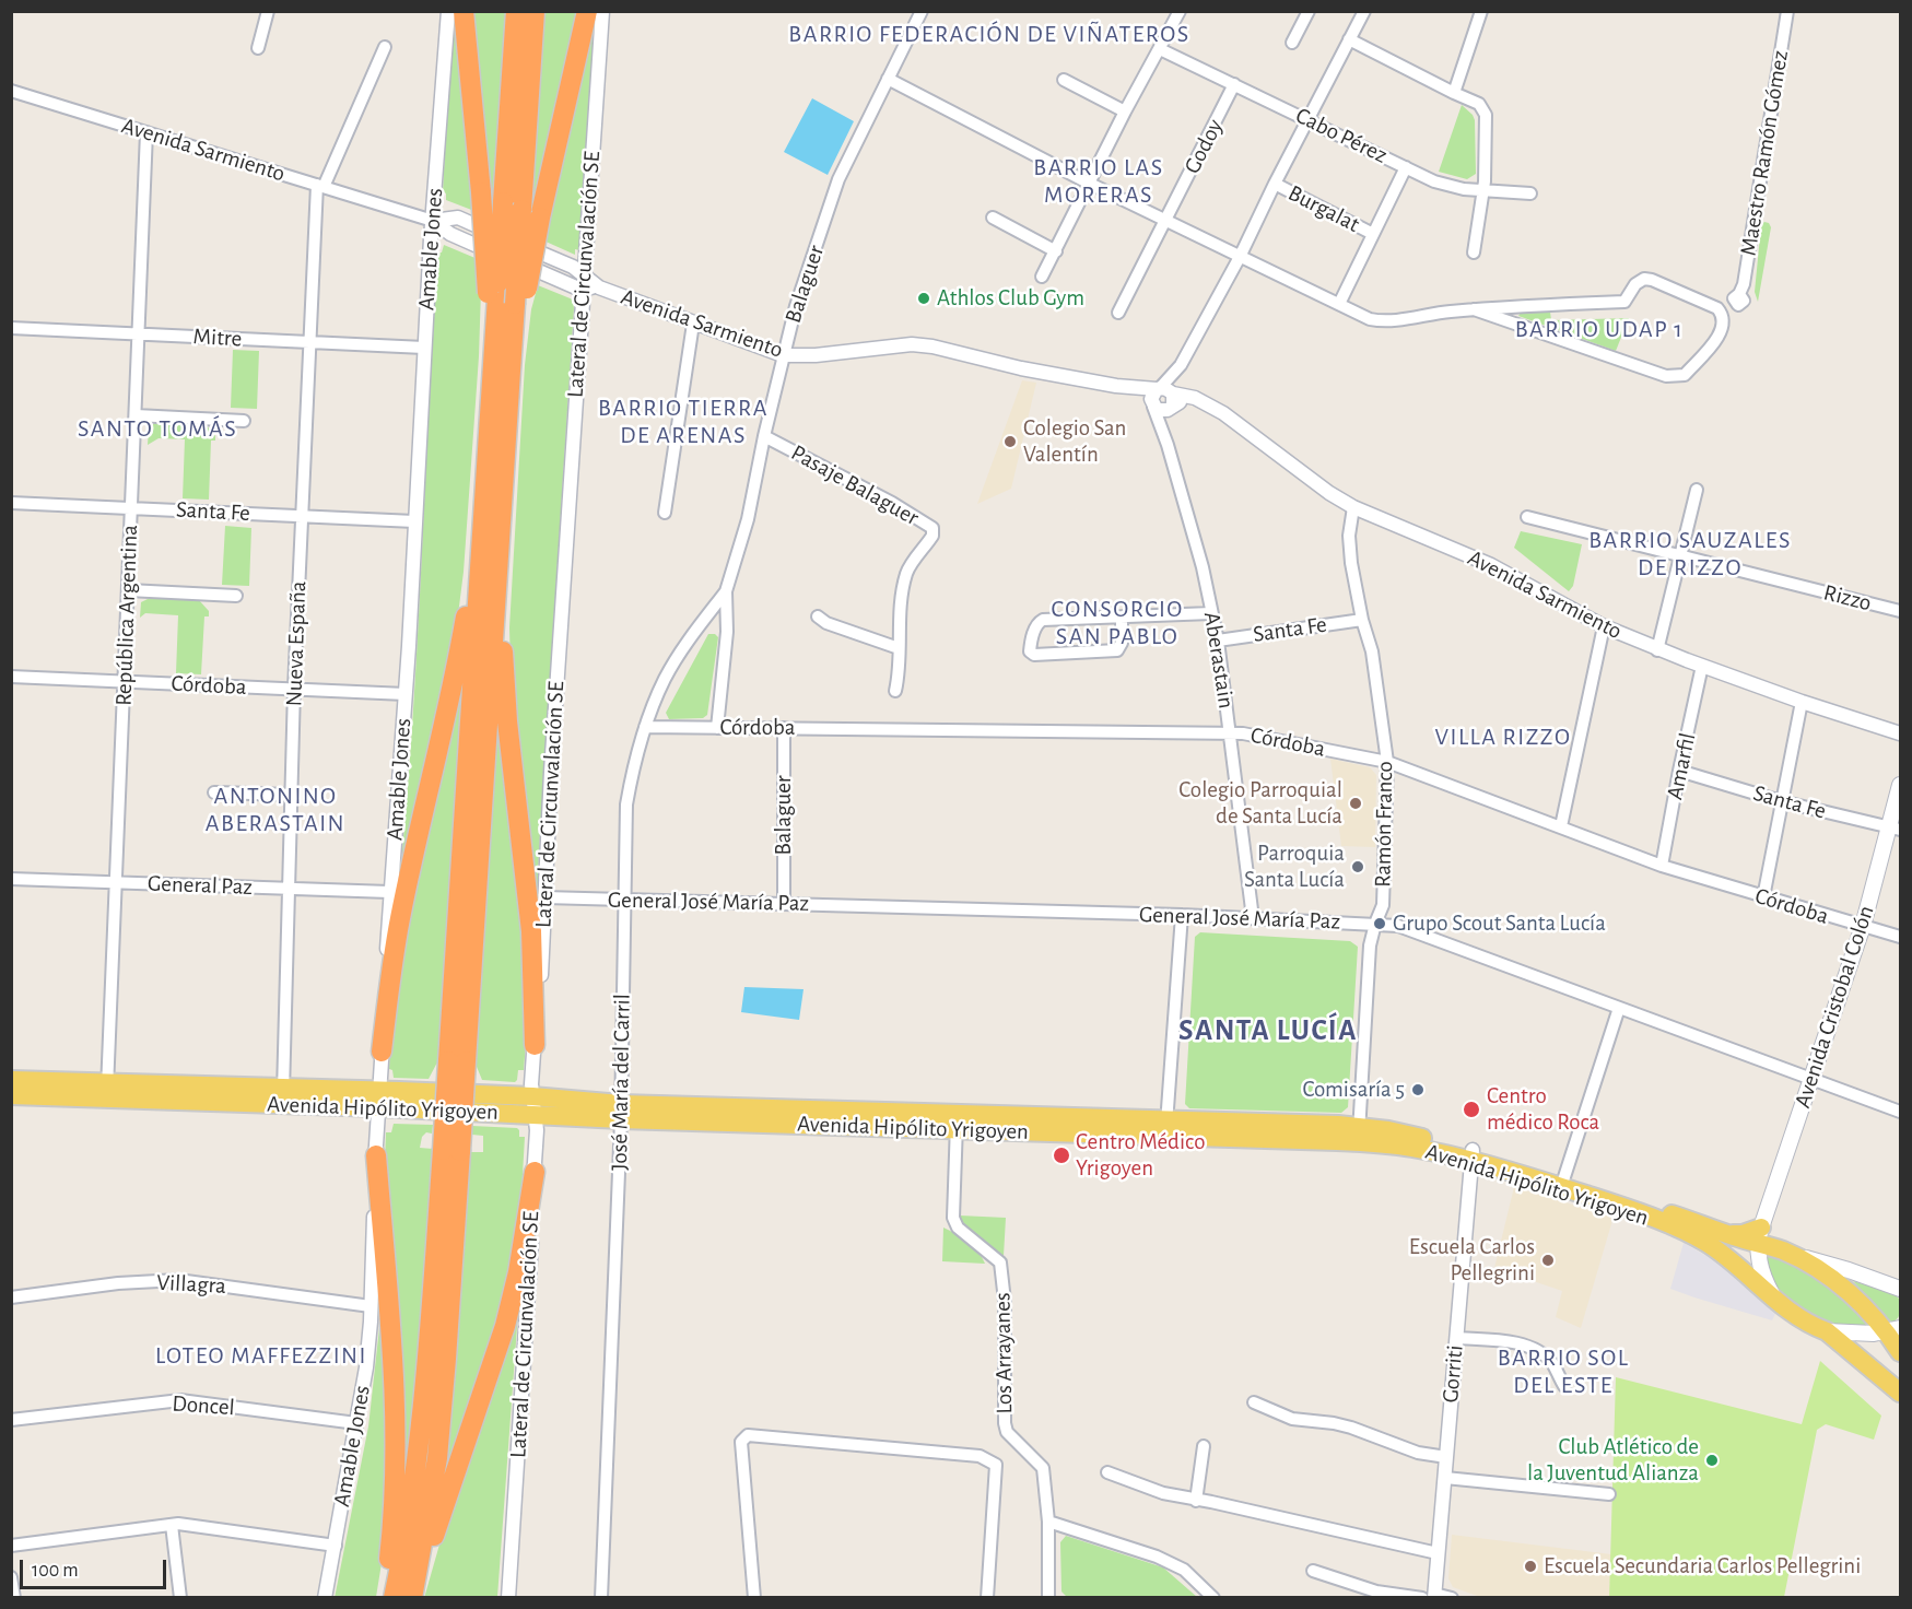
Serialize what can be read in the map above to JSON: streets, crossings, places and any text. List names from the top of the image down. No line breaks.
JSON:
{"streets":{"main road":["Avenida Cristobal Colón","Avenida Hipólito Yrigoyen"],"street":["Cabo Pérez","Godoy","Avenida Sarmiento","Maestro Ramón Gómez","Burgalat","Amable Jones","Lateral de Circunvalación SE","Balaguer","Mitre","Pasaje Balaguer","Santa Fe","Rizzo","República Argentina","Nueva España","Aberastain","Córdoba","Amarfil","Ramón Franco","General Paz","General José María Paz","José María del Carril","Villagra","Los Arrayanes","Gorriti","Doncel"]},"crossings":[["Cabo Pérez","Godoy"],["Cabo Pérez","Aberastain"],["Avenida Sarmiento","Amable Jones"],["Avenida Sarmiento","Lateral de Circunvalación SE"],["Avenida Sarmiento","Balaguer"],["Avenida Sarmiento","República Argentina"],["Avenida Sarmiento","Nueva España"],["Avenida Sarmiento","Aberastain"],["Avenida Sarmiento","Amarfil"],["Avenida Sarmiento","Ramón Franco"],["Burgalat","Aberastain"],["Amable Jones","Mitre"],["Amable Jones","Santa Fe"],["Amable Jones","Córdoba"],["Amable Jones","General Paz"],["Amable Jones","Avenida Hipólito Yrigoyen"],["Amable Jones","Villagra"],["Amable Jones","Doncel"],["Lateral de Circunvalación SE","General José María Paz"],["Lateral de Circunvalación SE","Avenida Hipólito Yrigoyen"],["Balaguer","Pasaje Balaguer"],["Balaguer","Córdoba"],["Balaguer","General José María Paz"],["Balaguer","José María del Carril"],["Mitre","República Argentina"],["Mitre","Nueva España"],["Santa Fe","República Argentina"],["Santa Fe","Nueva España"],["Santa Fe","Aberastain"],["Santa Fe","Amarfil"],["Santa Fe","Ramón Franco"],["Santa Fe","Avenida Cristobal Colón"],["República Argentina","Córdoba"],["República Argentina","General Paz"],["República Argentina","Avenida Hipólito Yrigoyen"],["Nueva España","Córdoba"],["Nueva España","General Paz"],["Nueva España","Avenida Hipólito Yrigoyen"],["Aberastain","Córdoba"],["Aberastain","General José María Paz"],["Córdoba","Amarfil"],["Córdoba","Ramón Franco"],["Córdoba","Avenida Cristobal Colón"],["Córdoba","José María del Carril"],["Ramón Franco","General José María Paz"],["Ramón Franco","Avenida Hipólito Yrigoyen"],["General José María Paz","Avenida Cristobal Colón"],["General José María Paz","José María del Carril"],["Avenida Cristobal Colón","Avenida Hipólito Yrigoyen"],["José María del Carril","Avenida Hipólito Yrigoyen"],["Avenida Hipólito Yrigoyen","Los Arrayanes"],["Avenida Hipólito Yrigoyen","Gorriti"]],"districts":["BARRIO FEDERACIÓN DE VIÑATEROS","BARRIO LAS MORERAS","BARRIO UDAP 1","BARRIO TIERRA DE ARENAS","SANTO TOMÁS","BARRIO SAUZALES DE RIZZO","CONSORCIO SAN PABLO","VILLA RIZZO","ANTONINO ABERASTAIN","SANTA LUCÍA","LOTEO MAFFEZZINI","BARRIO SOL DEL ESTE"],"places":["Athlos Club Gym","Colegio San Valentín","Colegio Parroquial de Santa Lucía","Parroquia Santa Lucía","Grupo Scout Santa Lucía","Comisaría 5","Centro médico Roca","Centro Médico Yrigoyen","Escuela Carlos Pellegrini","Club Atlético de la Juventud Alianza","Escuela Secundaria Carlos Pellegrini"],"scale_bar":"100 m"}
